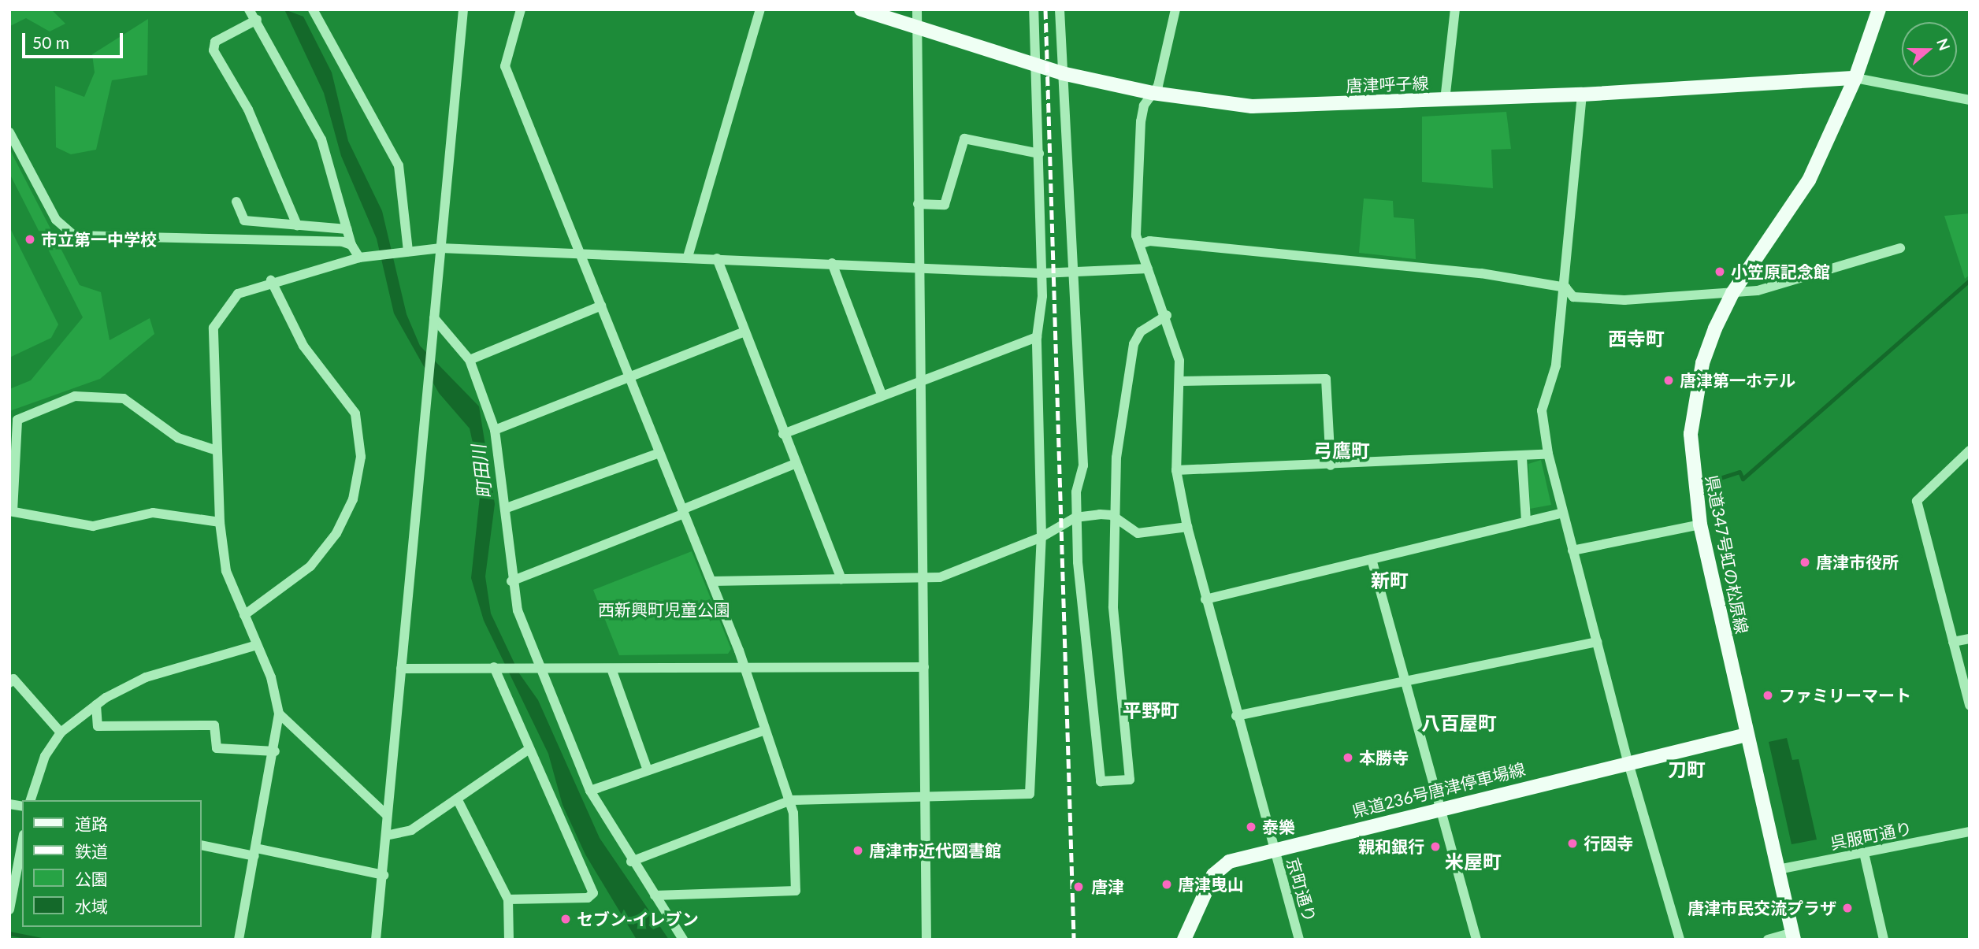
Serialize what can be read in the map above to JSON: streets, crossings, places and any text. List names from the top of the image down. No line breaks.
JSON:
{"streets":{"main road":["唐津呼子線","県道347号虹の松原線","県道236号唐津停車場線"],"street":["呉服町通り","京町通り"]},"crossings":[["唐津呼子線","県道347号虹の松原線"],["県道347号虹の松原線","県道236号唐津停車場線"],["県道347号虹の松原線","呉服町通り"],["県道236号唐津停車場線","京町通り"]],"districts":["西寺町","弓鷹町","新町","平野町","八百屋町","刀町","米屋町"],"water":["町田川"],"parks":["西新興町児童公園"],"places":["市立第一中学校","小笠原記念館","唐津第一ホテル","唐津市役所","ファミリーマート","本勝寺","泰樂","行因寺","親和銀行","唐津市近代図書館","唐津曳山","唐津","唐津市民交流プラザ","セブン-イレブン"],"legend":["道路","鉄道","公園","水域"],"scale_bar":"50 m","north":"right"}
